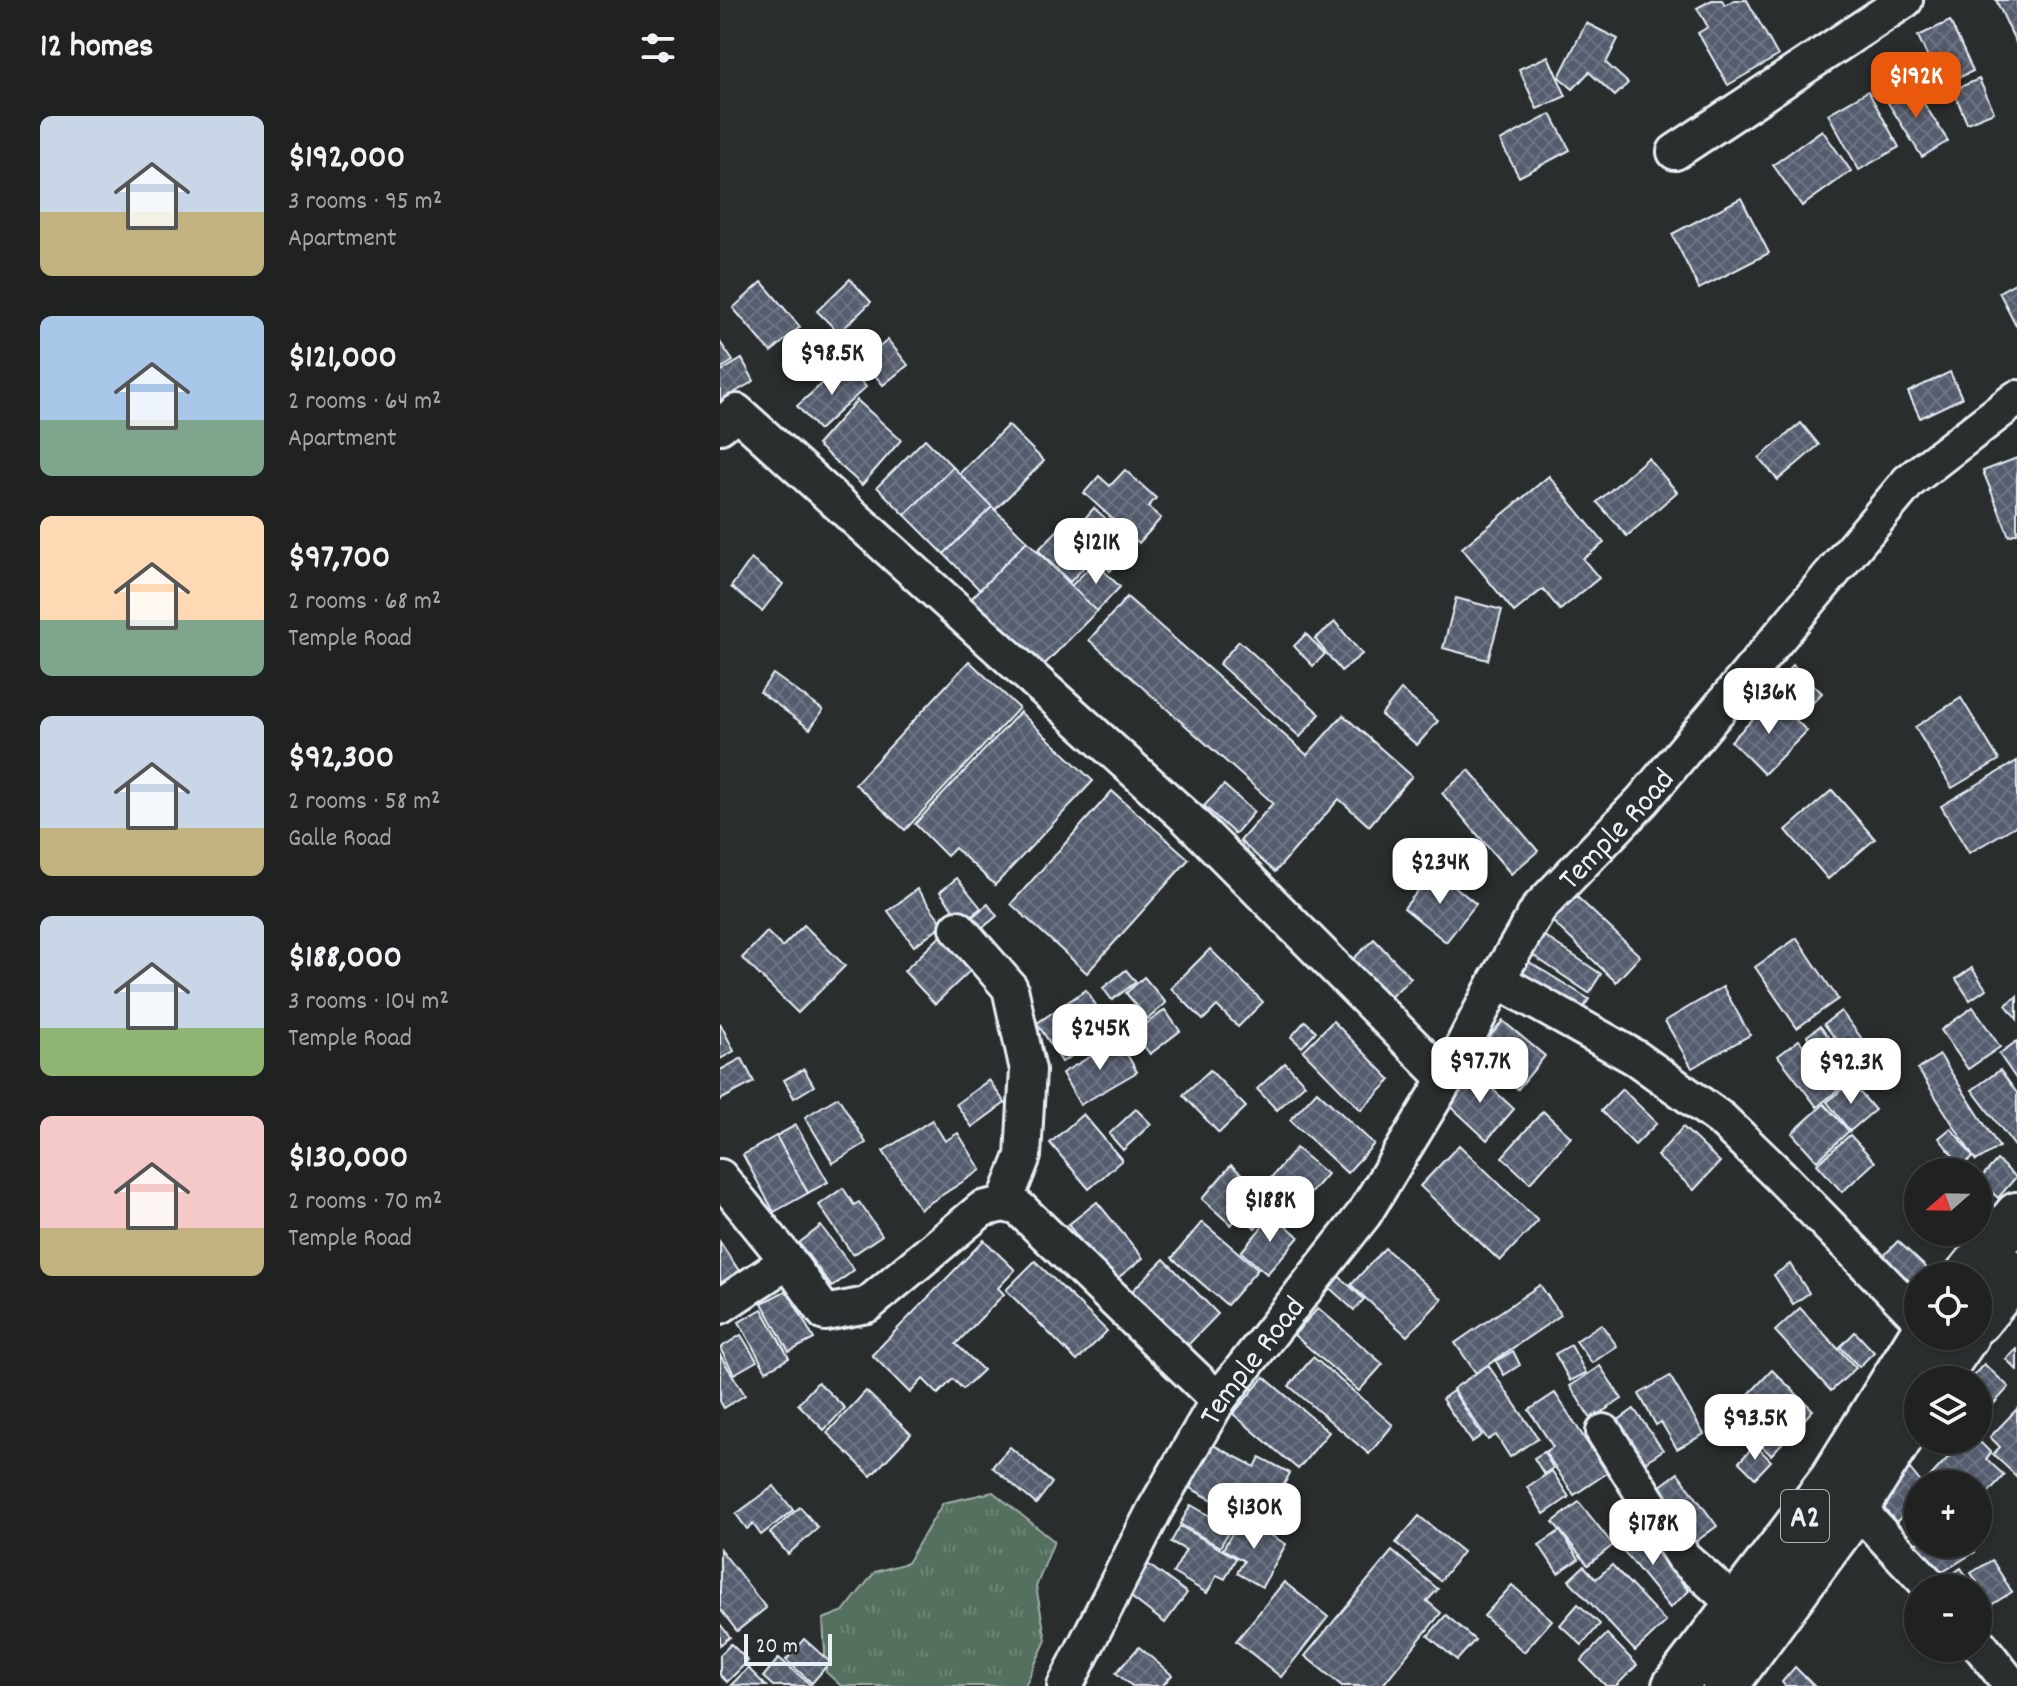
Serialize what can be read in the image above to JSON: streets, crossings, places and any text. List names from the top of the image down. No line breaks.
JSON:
{"streets":{"highway":["A2"],"street":["Temple Road"]},"scale_bar":"20 m","north":"left","page":{"heading":"12 homes","price":["$192K","$98.5K","$121K","$136K","$234K","$245K","$97.7K","$92.3K","$188K","$93.5K","$130K","$178K"],"list":[{"name":"$192,000","note":"3 rooms · 95 m² · Apartment"},{"name":"$121,000","note":"2 rooms · 64 m² · Apartment"},{"name":"$97,700","note":"2 rooms · 68 m² · Temple Road"},{"name":"$92,300","note":"2 rooms · 58 m² · Galle Road"},{"name":"$188,000","note":"3 rooms · 104 m² · Temple Road"},{"name":"$130,000","note":"2 rooms · 70 m² · Temple Road"}],"map_buttons":["+","−"],"scale":"20 m"}}
